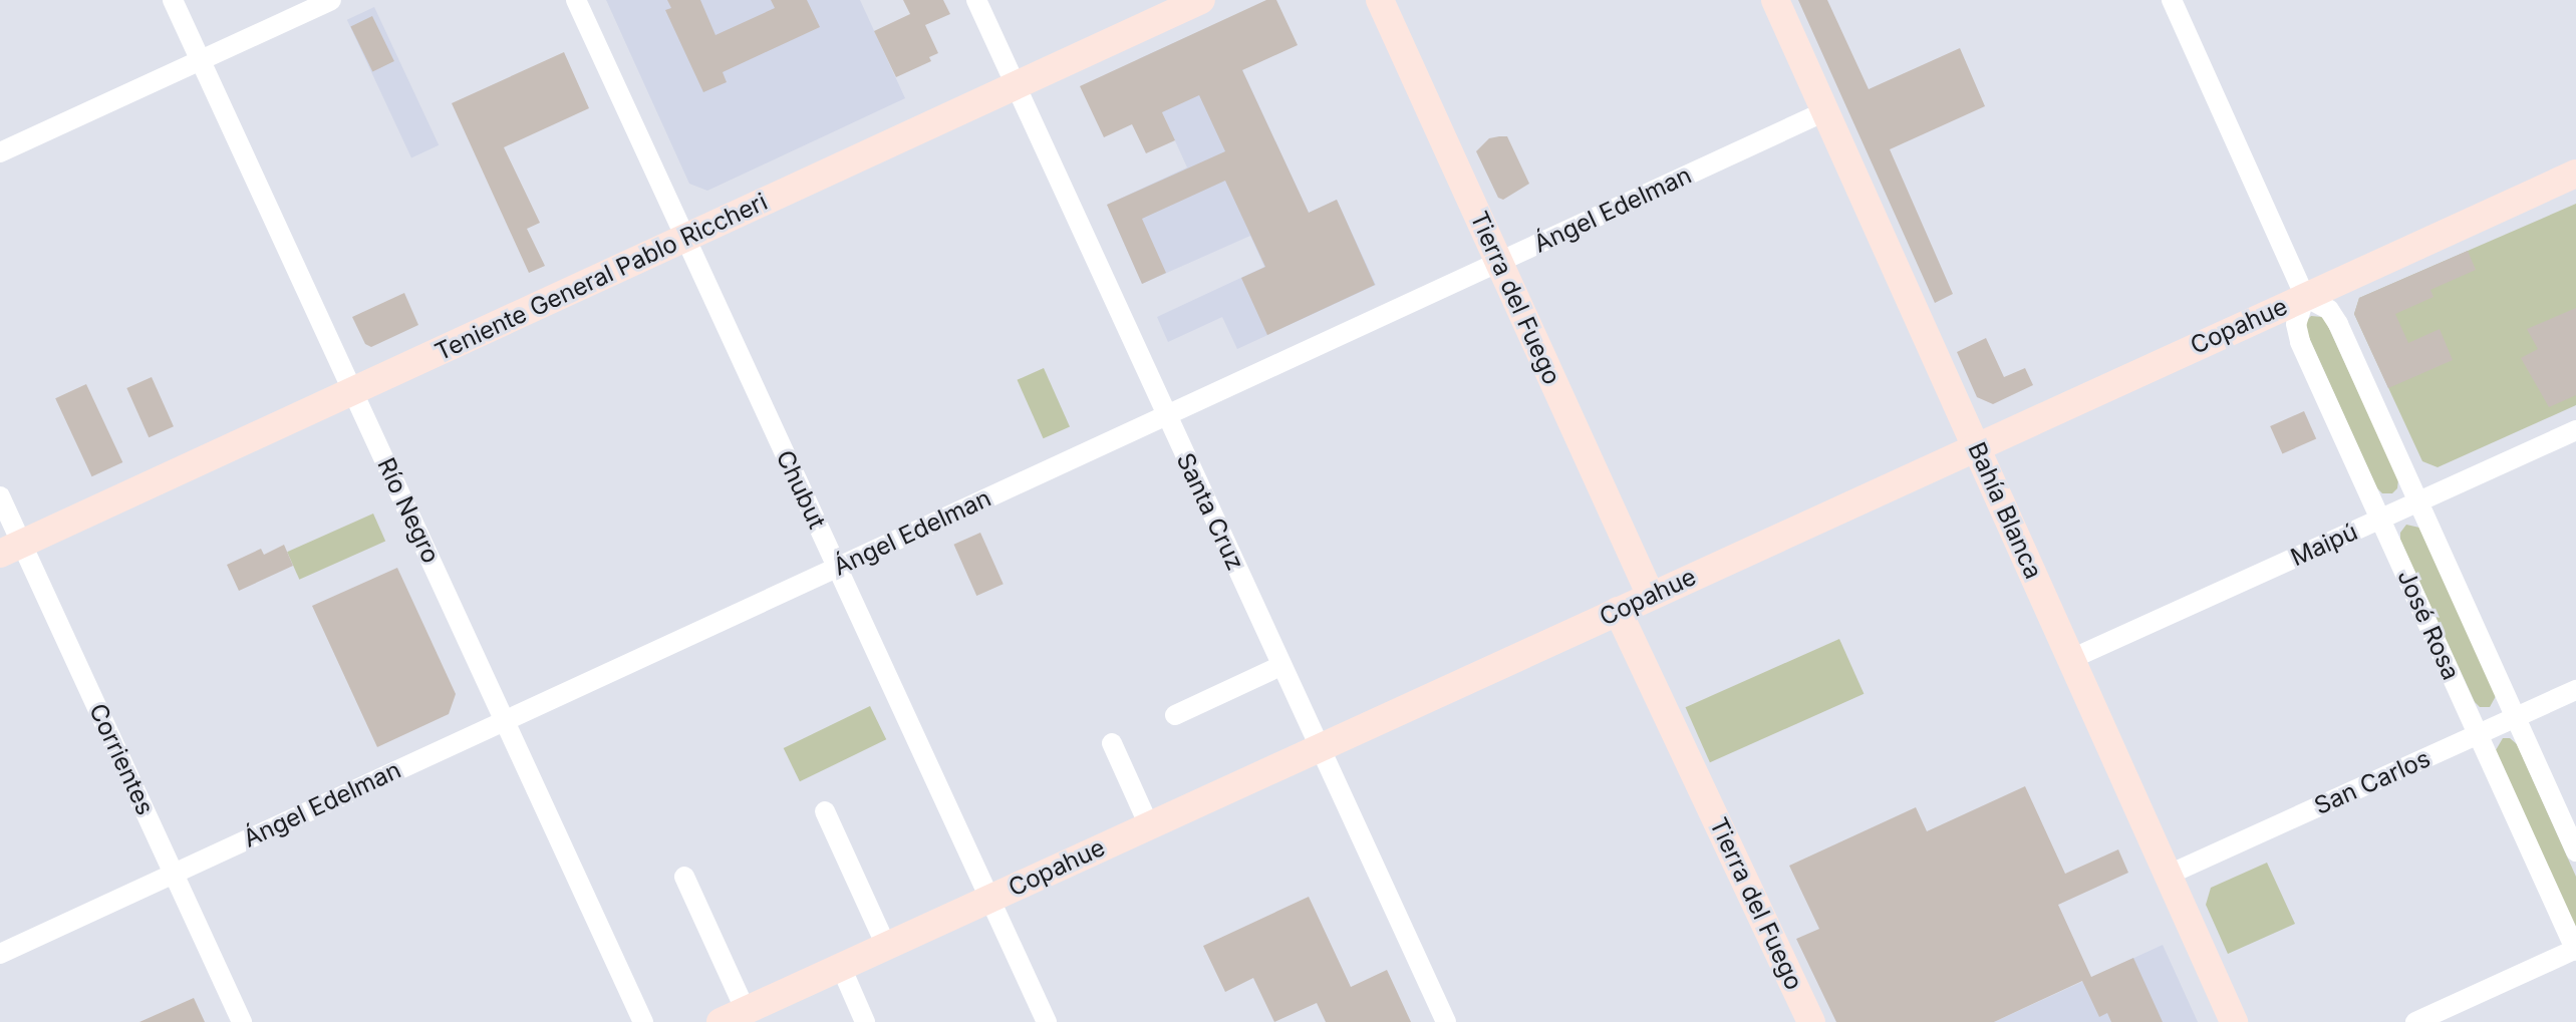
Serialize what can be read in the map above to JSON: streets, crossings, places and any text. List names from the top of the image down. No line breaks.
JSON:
{"streets":{"street":["Ángel Edelman","Teniente General Pablo Riccheri","Tierra del Fuego","Copahue","Chubut","Río Negro","Bahía Blanca","Santa Cruz","Maipú","José Rosa","Corrientes","San Carlos"]},"crossings":[["Ángel Edelman","Tierra del Fuego"],["Ángel Edelman","Chubut"],["Ángel Edelman","Río Negro"],["Ángel Edelman","Bahía Blanca"],["Ángel Edelman","Santa Cruz"],["Ángel Edelman","Corrientes"],["Teniente General Pablo Riccheri","Chubut"],["Teniente General Pablo Riccheri","Río Negro"],["Teniente General Pablo Riccheri","Santa Cruz"],["Teniente General Pablo Riccheri","Corrientes"],["Tierra del Fuego","Copahue"],["Copahue","Chubut"],["Copahue","Bahía Blanca"],["Copahue","Santa Cruz"],["Copahue","José Rosa"],["Bahía Blanca","Maipú"],["Bahía Blanca","San Carlos"],["Maipú","José Rosa"],["José Rosa","San Carlos"]]}
